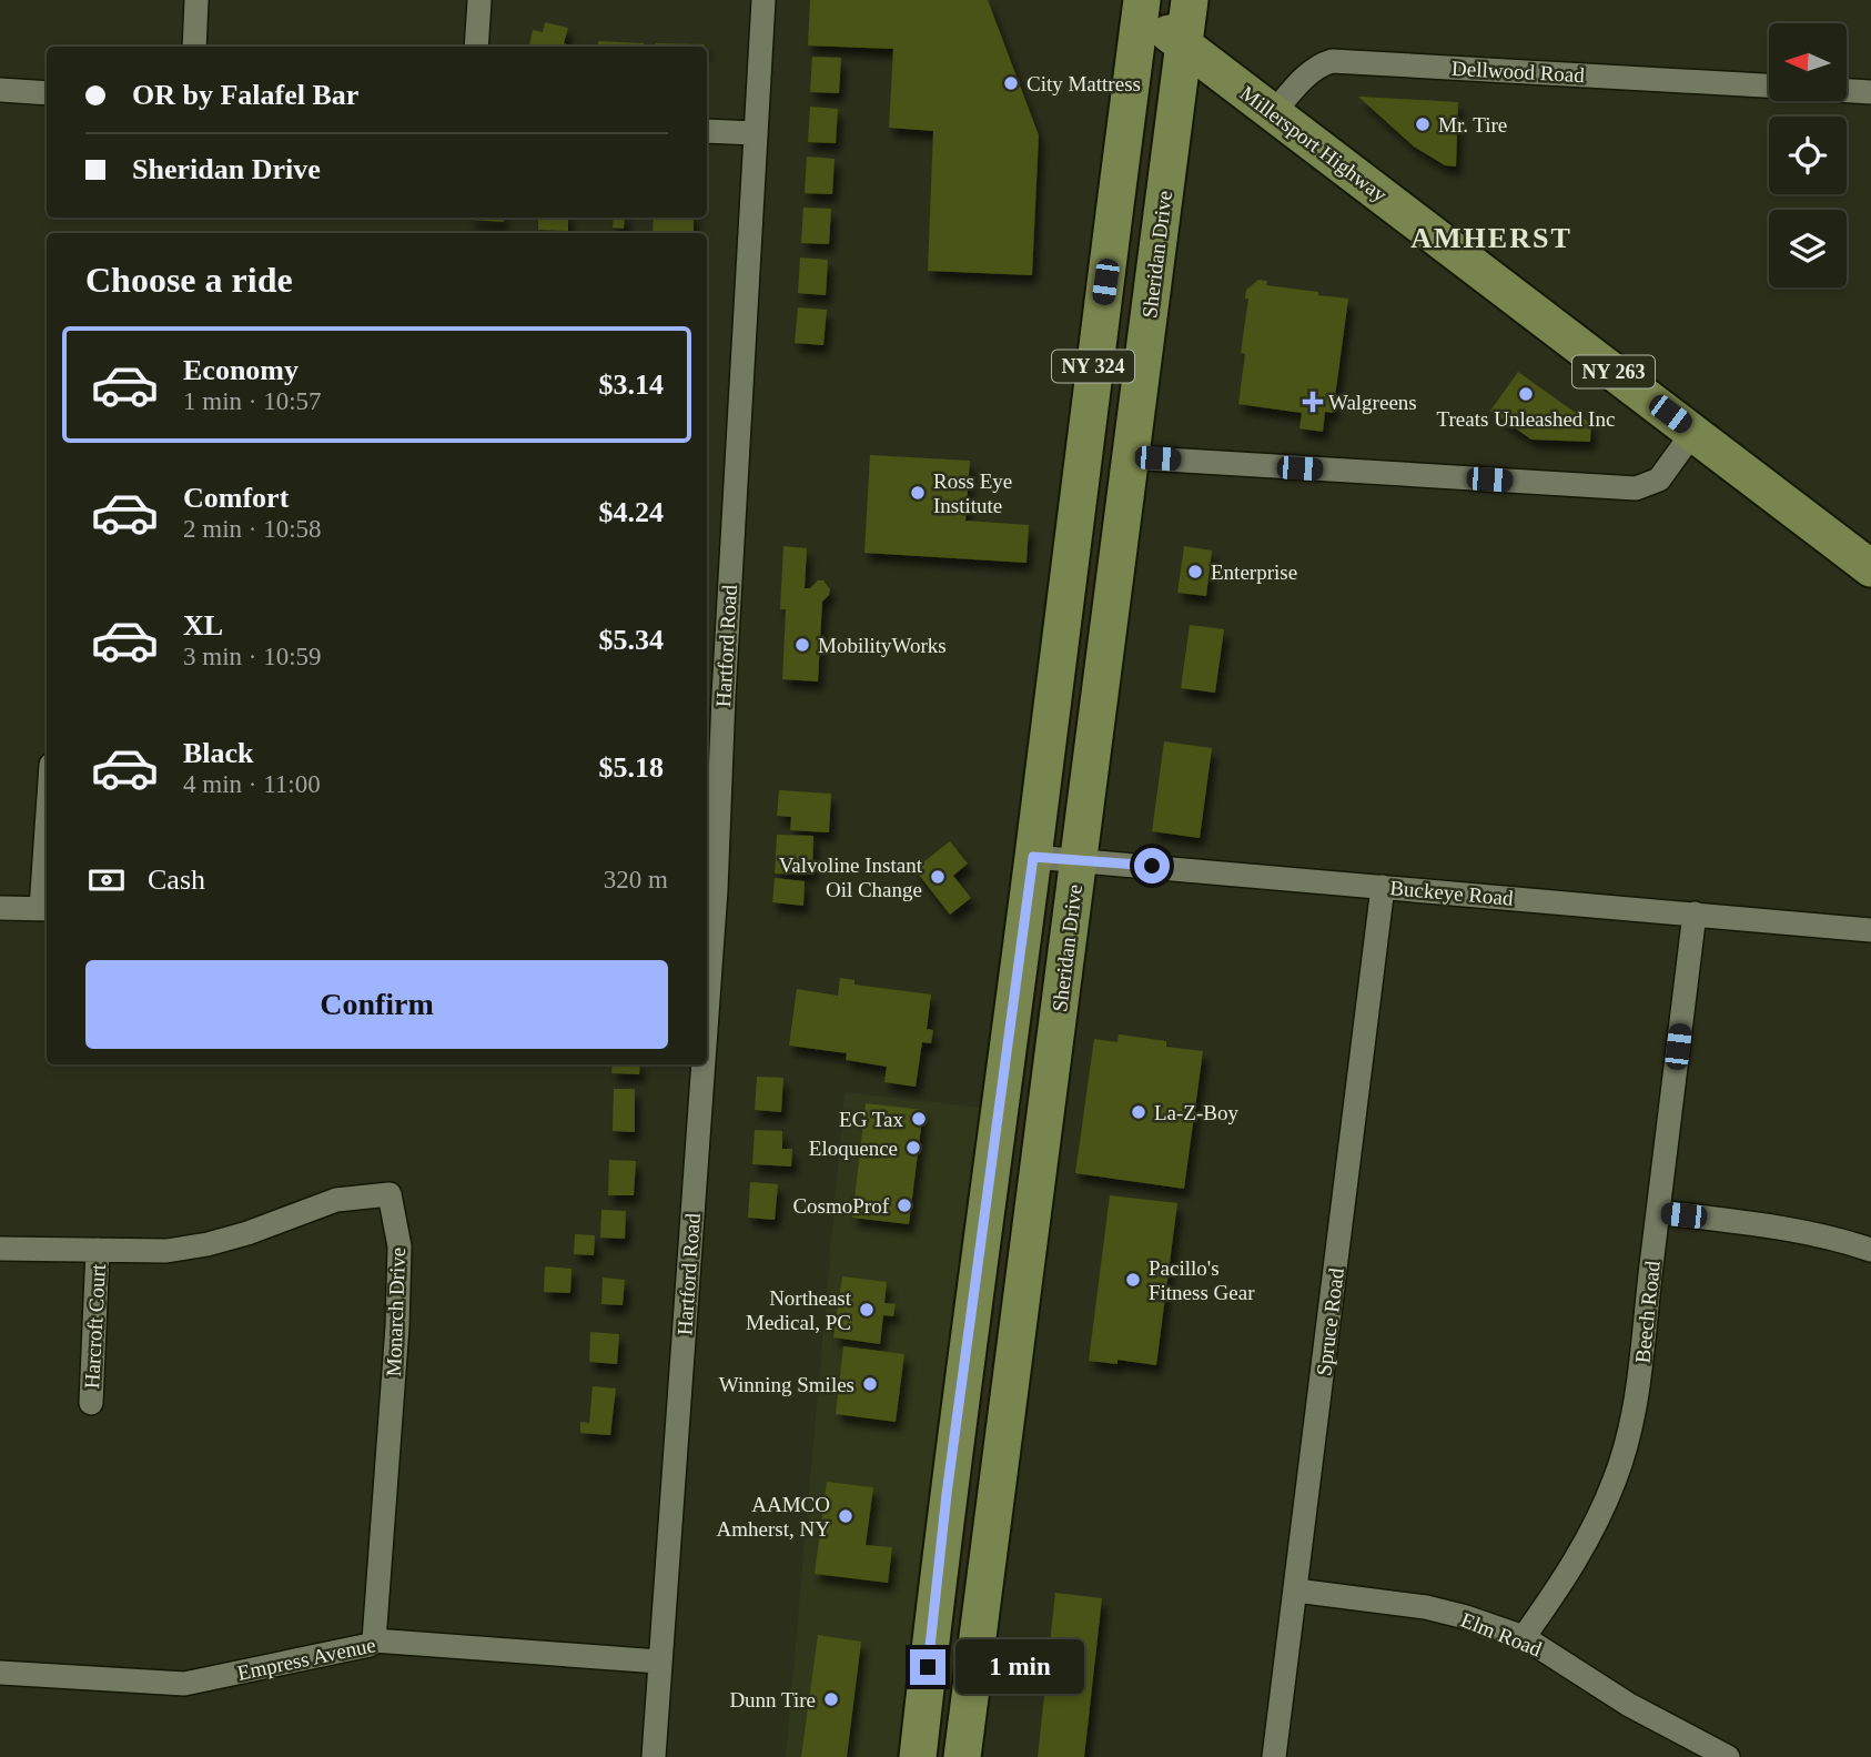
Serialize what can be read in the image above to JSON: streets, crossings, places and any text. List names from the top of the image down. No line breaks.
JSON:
{"streets":{"main road":["Millersport Highway","Sheridan Drive","NY 324","NY 263"],"street":["Dellwood Road","Hartford Road","Buckeye Road","Monarch Drive","Beech Road","Spruce Road","Harcroft Court","Elm Road","Empress Avenue"]},"crossings":[["Dellwood Road","Millersport Highway"],["Millersport Highway","Sheridan Drive"],["Sheridan Drive","Buckeye Road"],["Hartford Road","Empress Avenue"],["Buckeye Road","Beech Road"],["Buckeye Road","Spruce Road"],["Monarch Drive","Harcroft Court"],["Monarch Drive","Empress Avenue"],["Beech Road","Elm Road"],["Spruce Road","Elm Road"]],"districts":["AMHERST"],"places":{"other":["City Mattress","Mr. Tire","Treats Unleashed Inc","Ross Eye Institute","Enterprise","MobilityWorks","Valvoline Instant Oil Change","La-Z-Boy","EG Tax","Eloquence","CosmoProf","Pacillo's Fitness Gear","Northeast Medical, PC","Winning Smiles","AAMCO Amherst, NY","Dunn Tire"],"health":["Walgreens"]},"north":"left","page":{"banner":["OR by Falafel Bar","Sheridan Drive"],"heading":"Choose a ride","list":[{"name":"Economy","note":"1 min · 10:57","value":"$3.14"},{"name":"Comfort","note":"2 min · 10:58","value":"$4.24"},{"name":"XL","note":"3 min · 10:59","value":"$5.34"},{"name":"Black","note":"4 min · 11:00","value":"$5.18"}],"pay":["Cash","320 m"],"buttons":"Confirm","bubble":"1 min"}}
